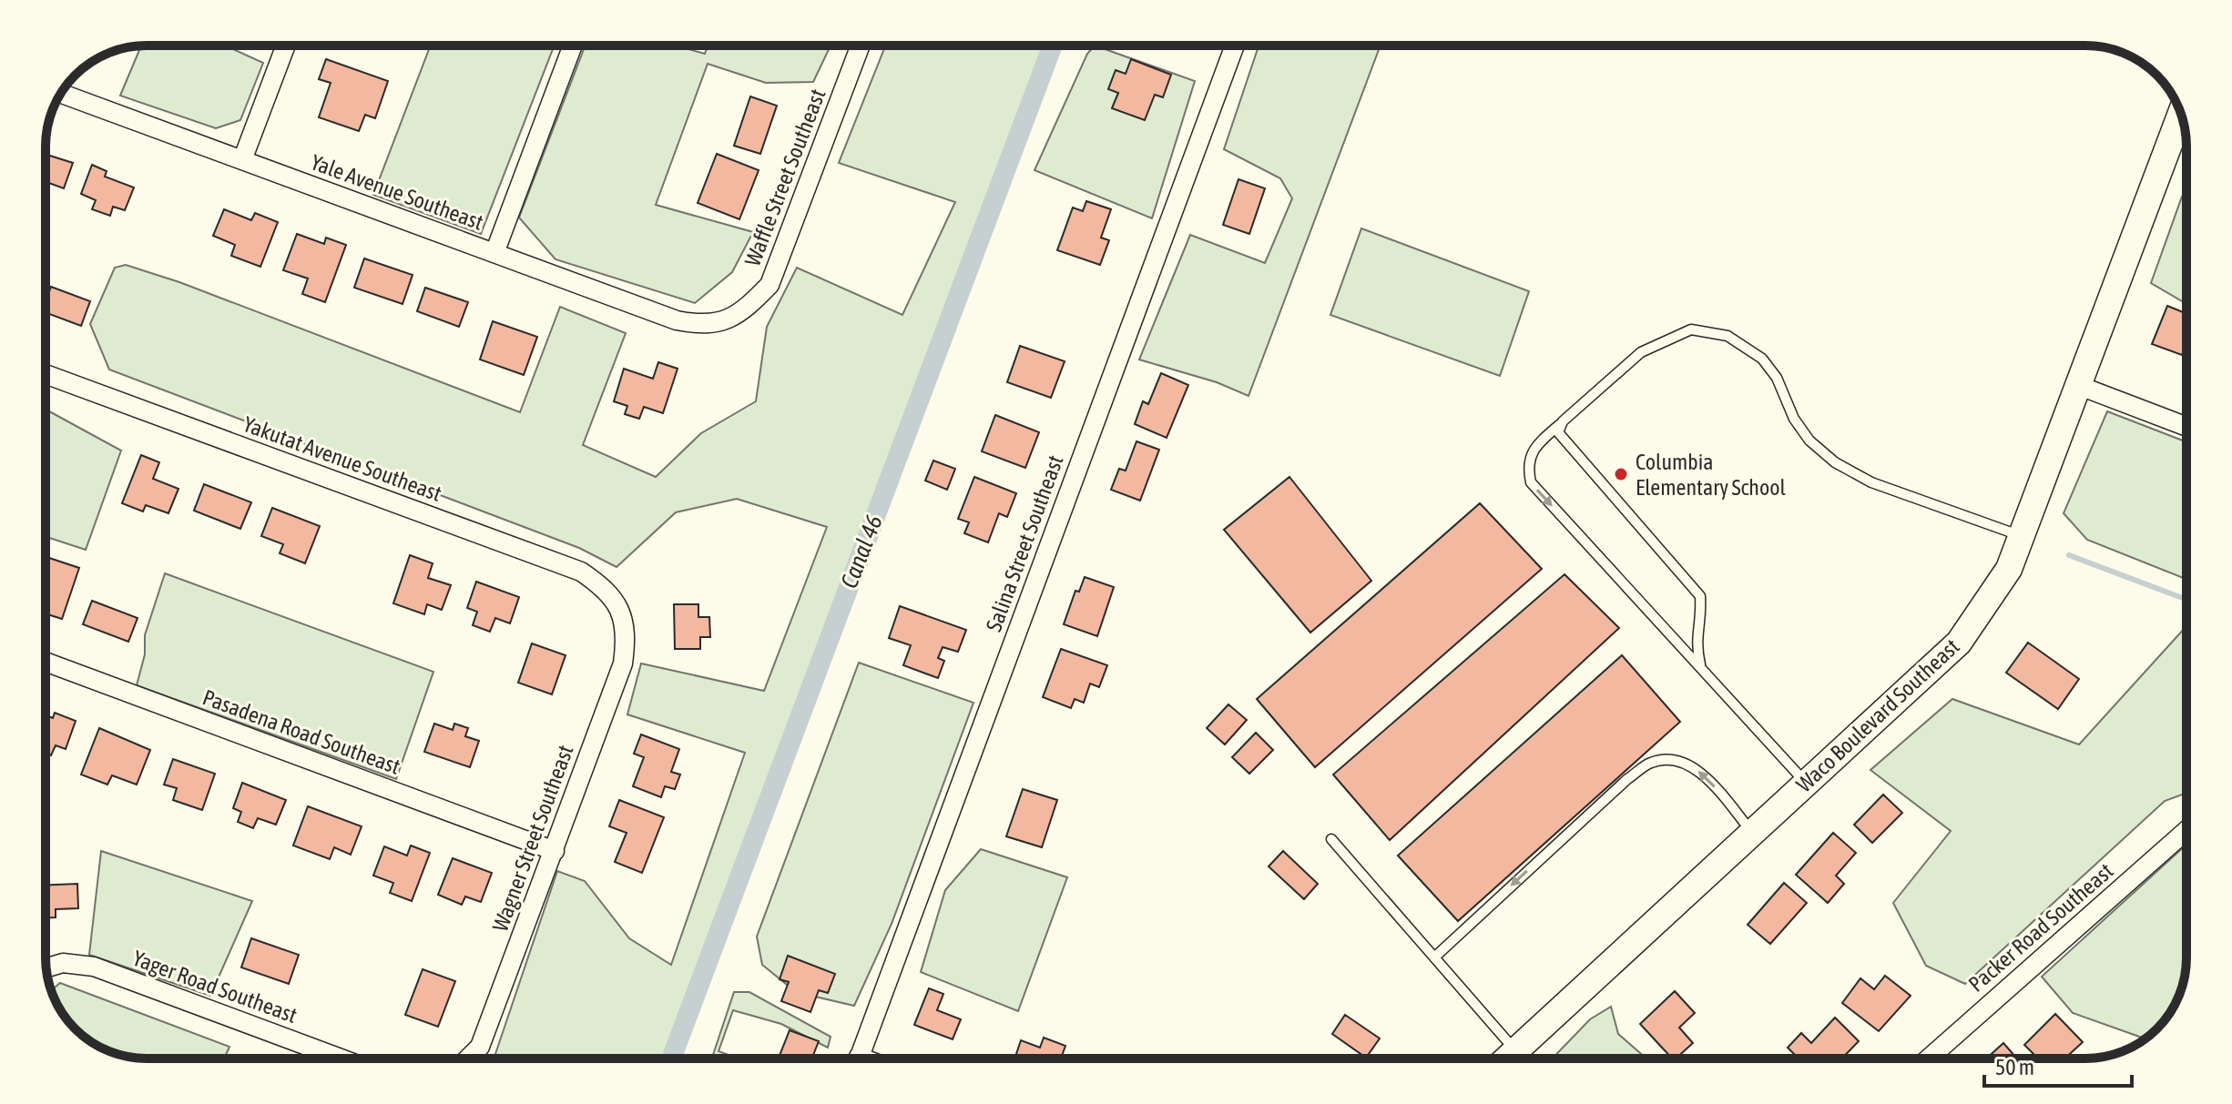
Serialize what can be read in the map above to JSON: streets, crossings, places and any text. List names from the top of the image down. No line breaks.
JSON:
{"streets":{"street":["Waffle Street Southeast","Yale Avenue Southeast","Yakutat Avenue Southeast","Salina Street Southeast","Waco Boulevard Southeast","Pasadena Road Southeast","Wagner Street Southeast","Packer Road Southeast","Yager Road Southeast"]},"crossings":[["Waffle Street Southeast","Yale Avenue Southeast"],["Yakutat Avenue Southeast","Wagner Street Southeast"],["Pasadena Road Southeast","Wagner Street Southeast"]],"water":["Canal 46"],"places":["Columbia Elementary School"],"scale_bar":"50 m"}
